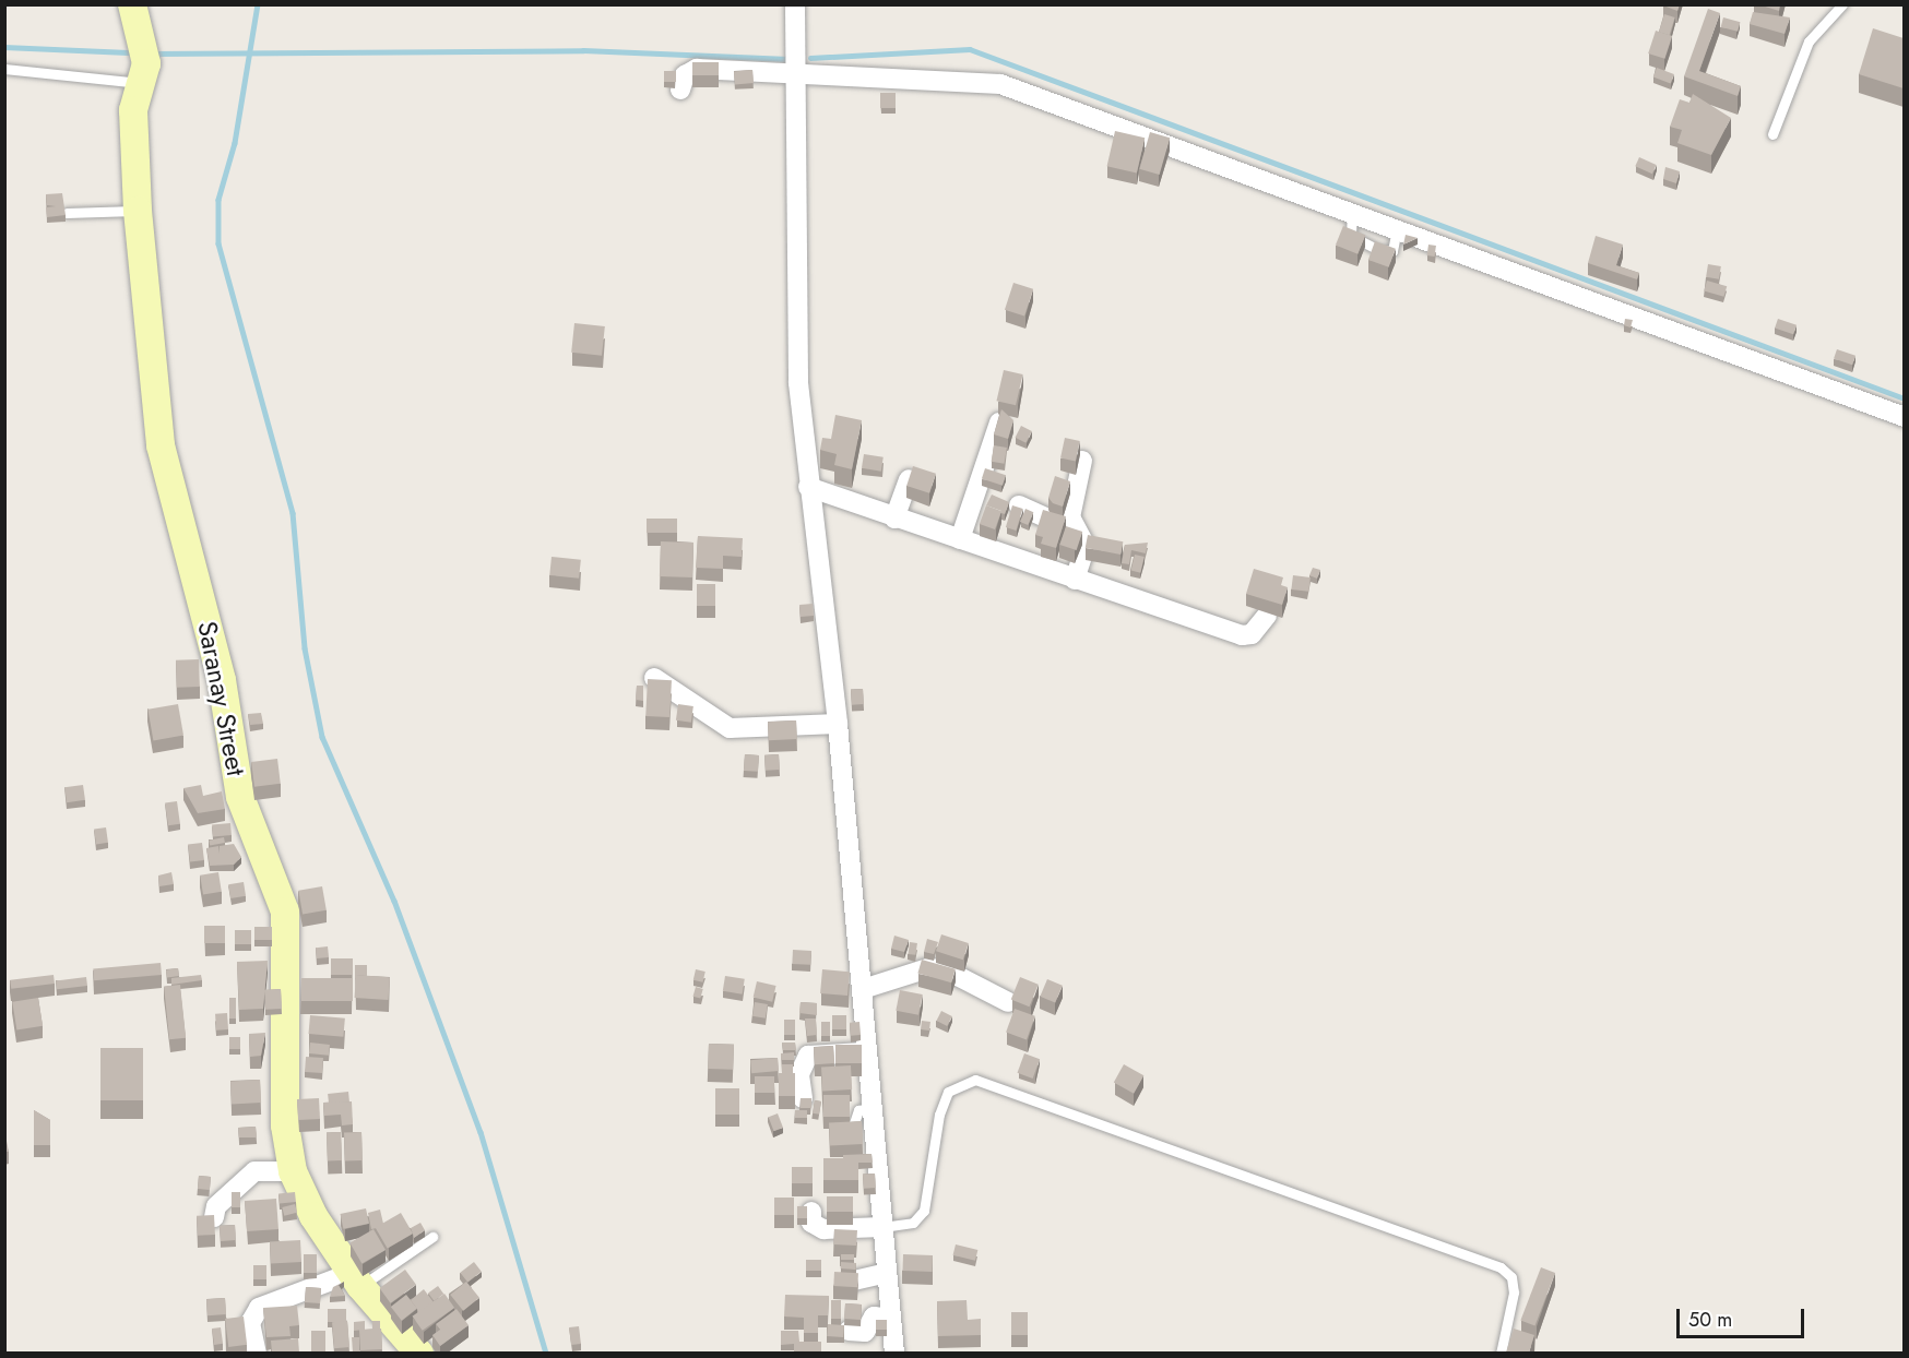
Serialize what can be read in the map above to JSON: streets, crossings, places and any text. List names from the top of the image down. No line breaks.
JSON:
{"streets":{"street":["Saranay Street"]},"scale_bar":"50 m"}
